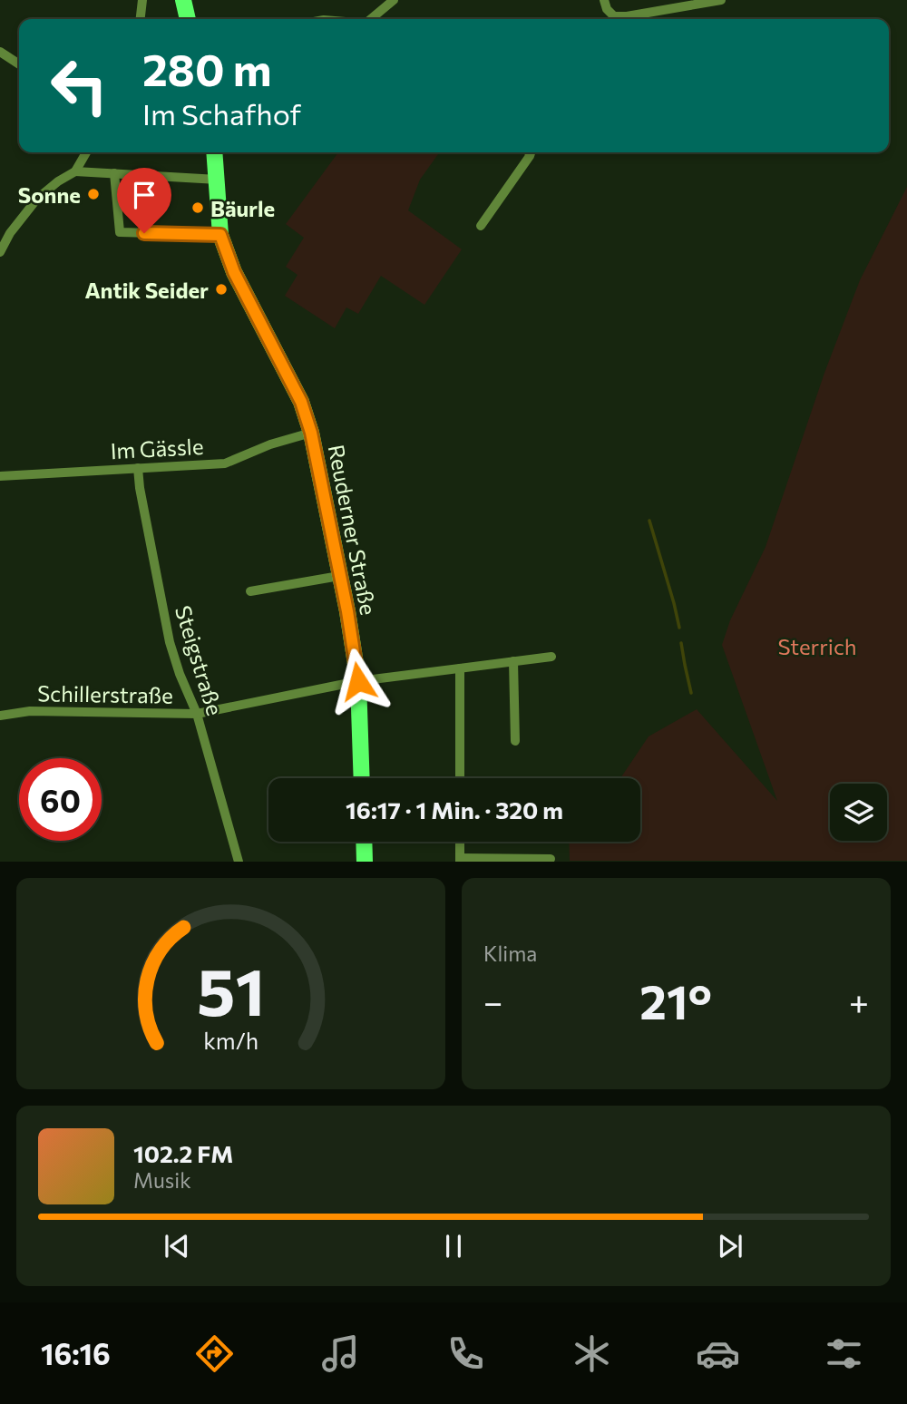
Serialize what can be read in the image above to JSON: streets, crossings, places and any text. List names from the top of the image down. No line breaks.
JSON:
{"streets":{"main road":["Reuderner Straße"],"street":["Im Gässle","Steigstraße","Schillerstraße"]},"crossings":[["Im Gässle","Reuderner Straße"],["Im Gässle","Steigstraße"],["Reuderner Straße","Schillerstraße"],["Steigstraße","Schillerstraße"]],"parks":["Sterrich"],"places":["Sonne","Bäurle","Antik Seider"],"page":{"turn":["280 m","Im Schafhof"],"limit":"60","trip":"16:17 · 1 Min. · 320 m","tile":"Klima","heat":["−","21°","+"],"song":["102.2 FM","Musik"],"tabs":"16:16","gauge":["51","km/h"]}}
